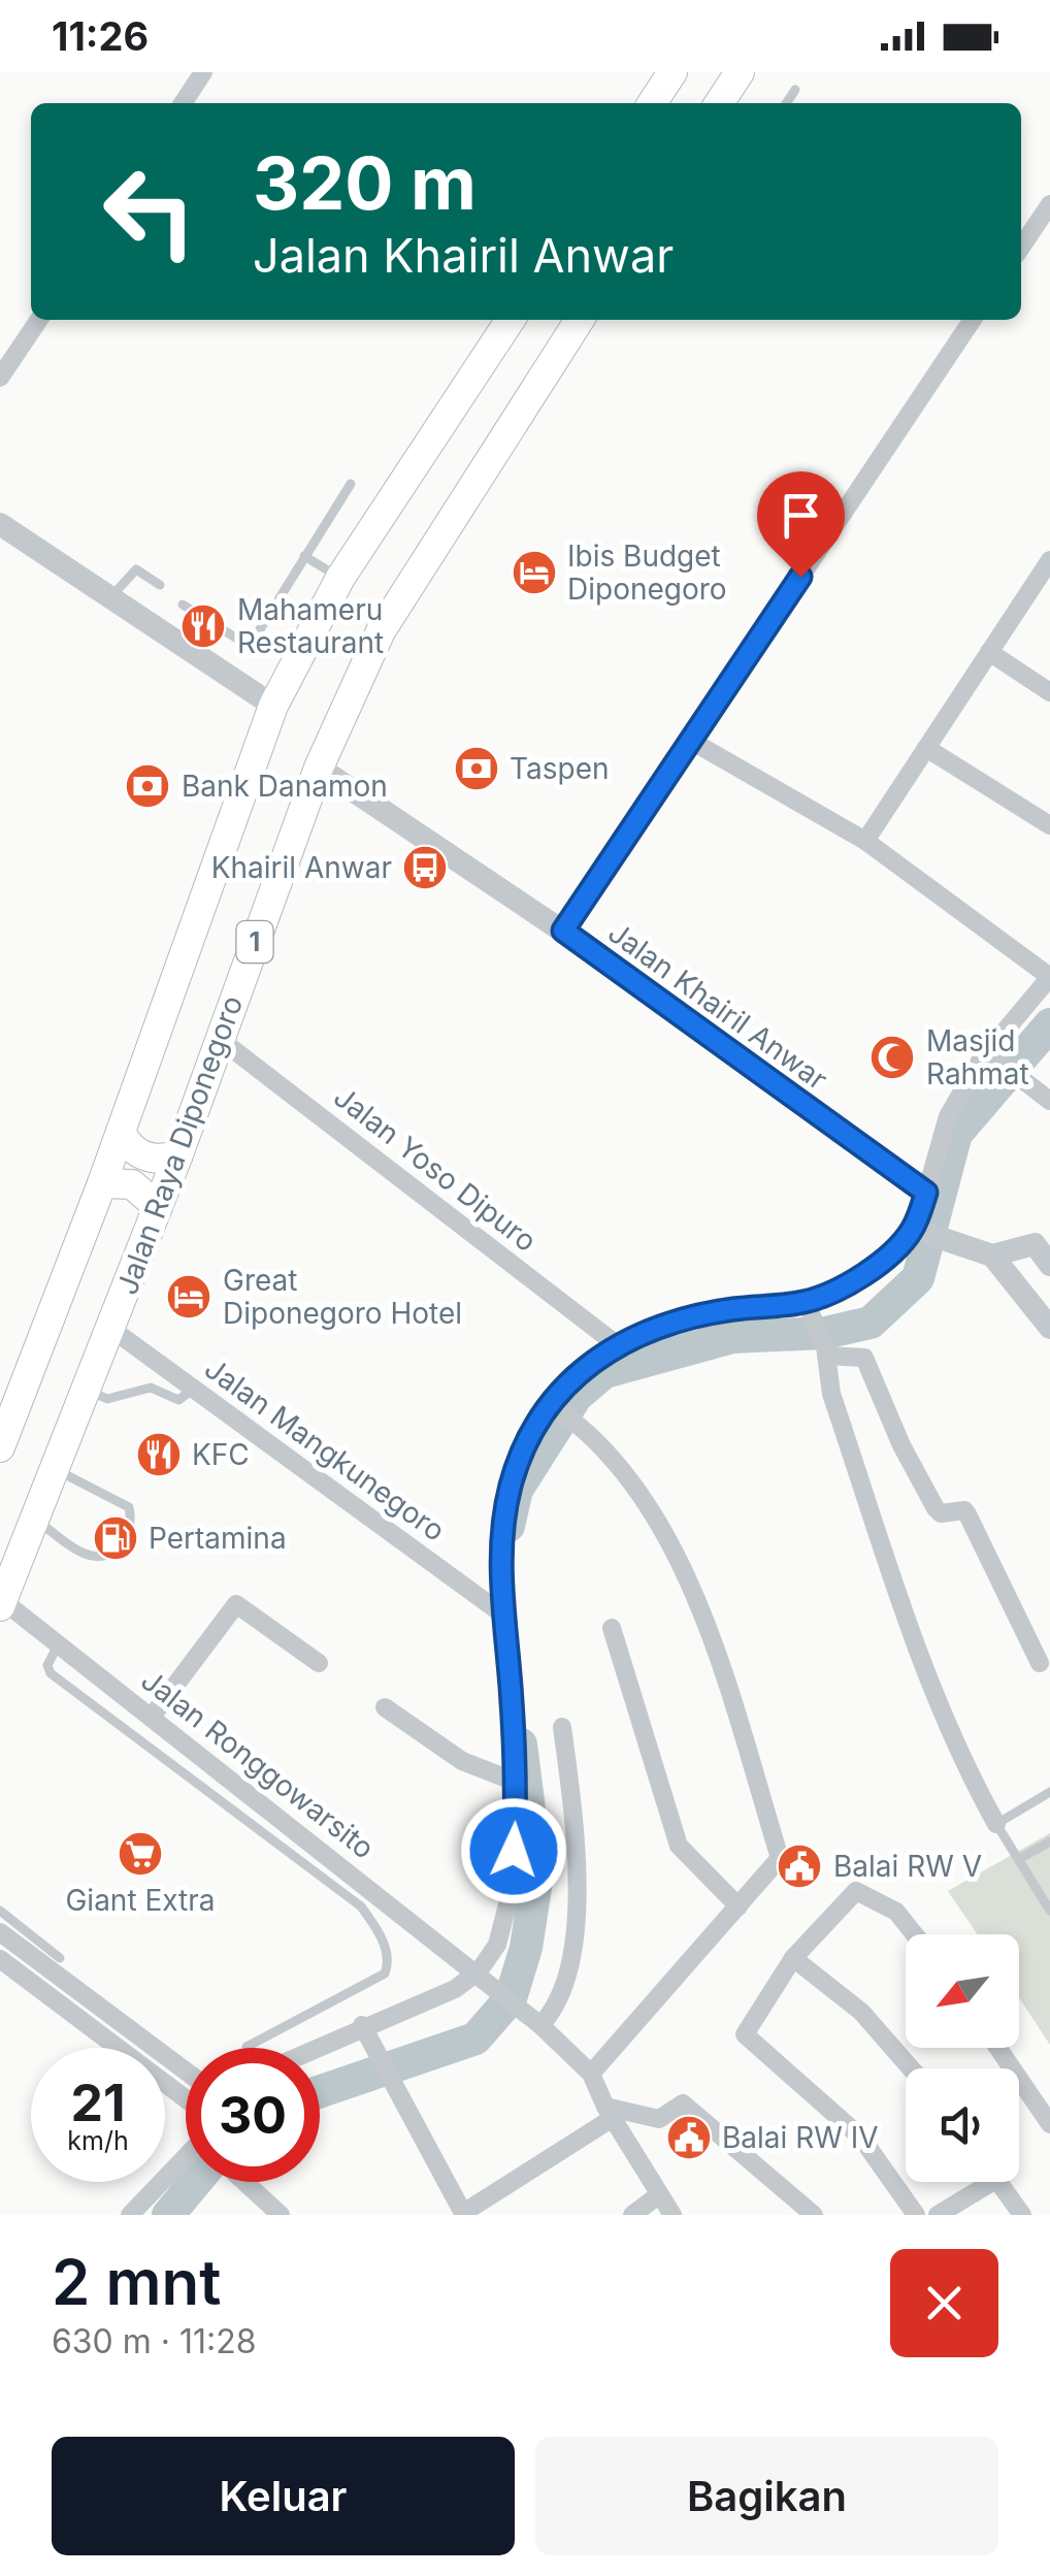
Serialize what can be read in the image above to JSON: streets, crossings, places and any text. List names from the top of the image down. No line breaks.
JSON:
{"streets":{"highway":["1","Jalan Raya Diponegoro"],"street":["Jalan Khairil Anwar","Jalan Yoso Dipuro","Jalan Mangkunegoro","Jalan Ronggowarsito"]},"crossings":[["Jalan Khairil Anwar","Jalan Raya Diponegoro"],["Jalan Raya Diponegoro","Jalan Yoso Dipuro"],["Jalan Raya Diponegoro","Jalan Mangkunegoro"],["Jalan Raya Diponegoro","Jalan Ronggowarsito"]],"places":{"hotel":["Ibis Budget Diponegoro","Great Diponegoro Hotel"],"restaurant":["Mahameru Restaurant","KFC"],"bank":["Taspen","Bank Danamon"],"bus stop":["Khairil Anwar"],"mosque":["Masjid Rahmat"],"fuel station":["Pertamina"],"supermarket":["Giant Extra"],"public building":["Balai RW V","Balai RW IV"]},"north":"bottom left","page":{"status":"11:26","turn":["320 m","Jalan Khairil Anwar"],"speed":"21 km/h","limit":"30","heading":["2 mnt","630 m · 11:28"],"buttons":["Keluar","Bagikan"]}}
